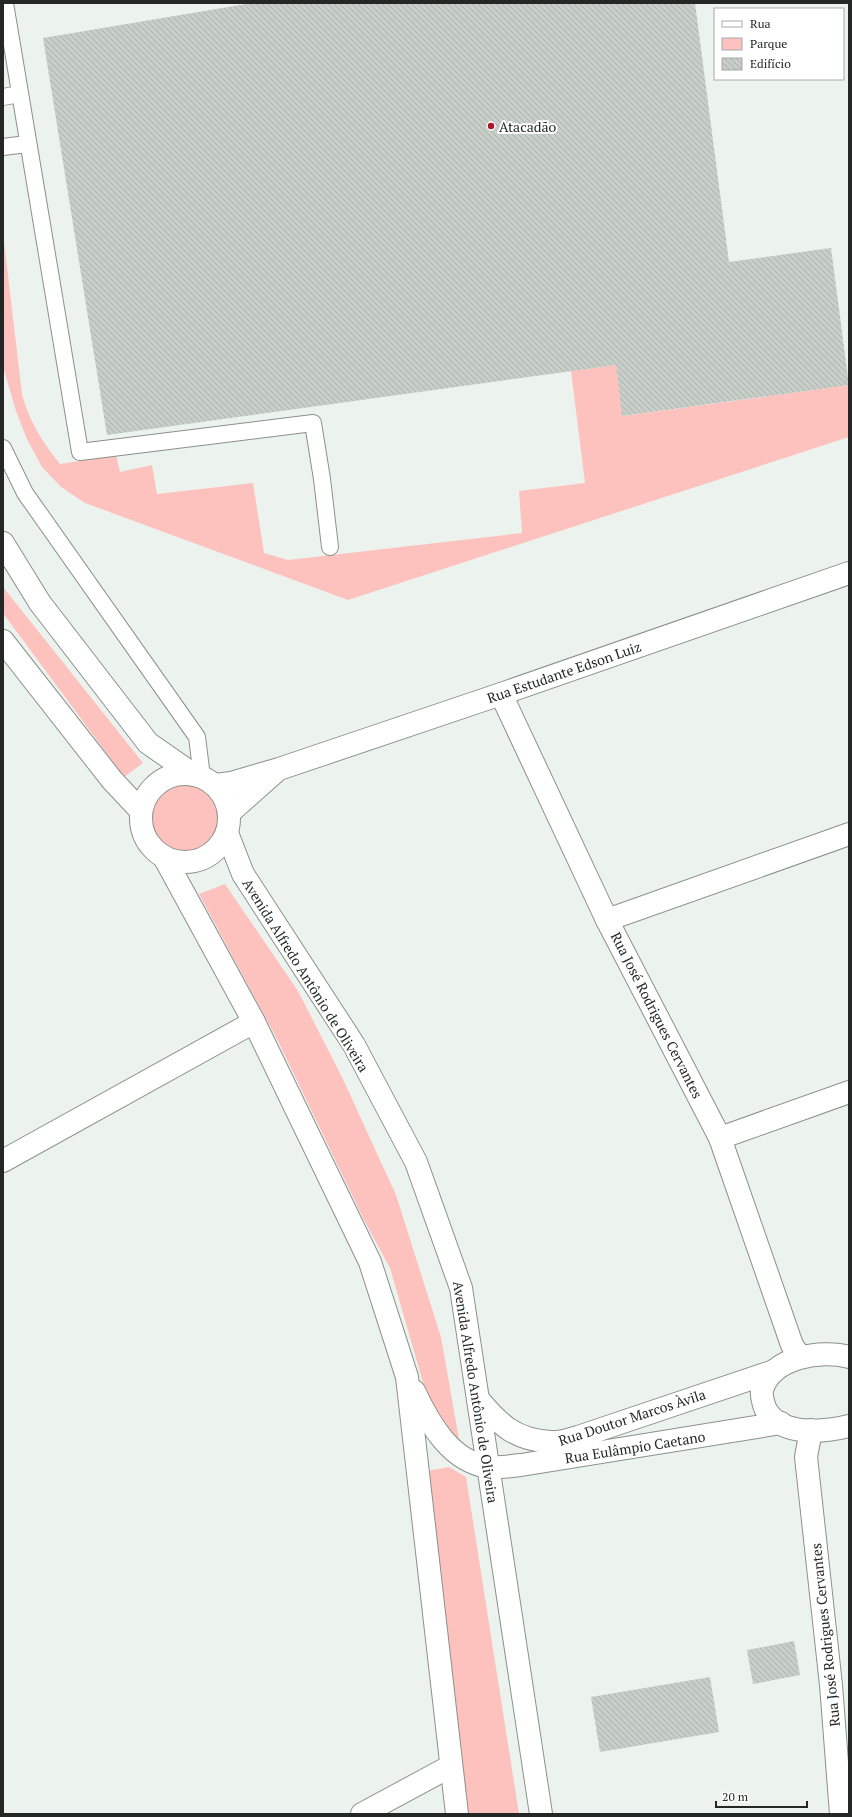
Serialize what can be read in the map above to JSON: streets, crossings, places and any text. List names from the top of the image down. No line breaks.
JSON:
{"streets":{"street":["Rua Estudante Edson Luiz","Avenida Alfredo Antônio de Oliveira","Rua José Rodrigues Cervantes","Rua Doutor Marcos Àvila","Rua Eulâmpio Caetano"]},"crossings":[["Rua Estudante Edson Luiz","Avenida Alfredo Antônio de Oliveira"],["Rua Estudante Edson Luiz","Rua José Rodrigues Cervantes"],["Avenida Alfredo Antônio de Oliveira","Rua Doutor Marcos Àvila"],["Avenida Alfredo Antônio de Oliveira","Rua Eulâmpio Caetano"],["Rua José Rodrigues Cervantes","Rua Doutor Marcos Àvila"],["Rua José Rodrigues Cervantes","Rua Eulâmpio Caetano"]],"places":["Atacadão"],"legend":["Rua","Parque","Edifício"],"scale_bar":"20 m"}
